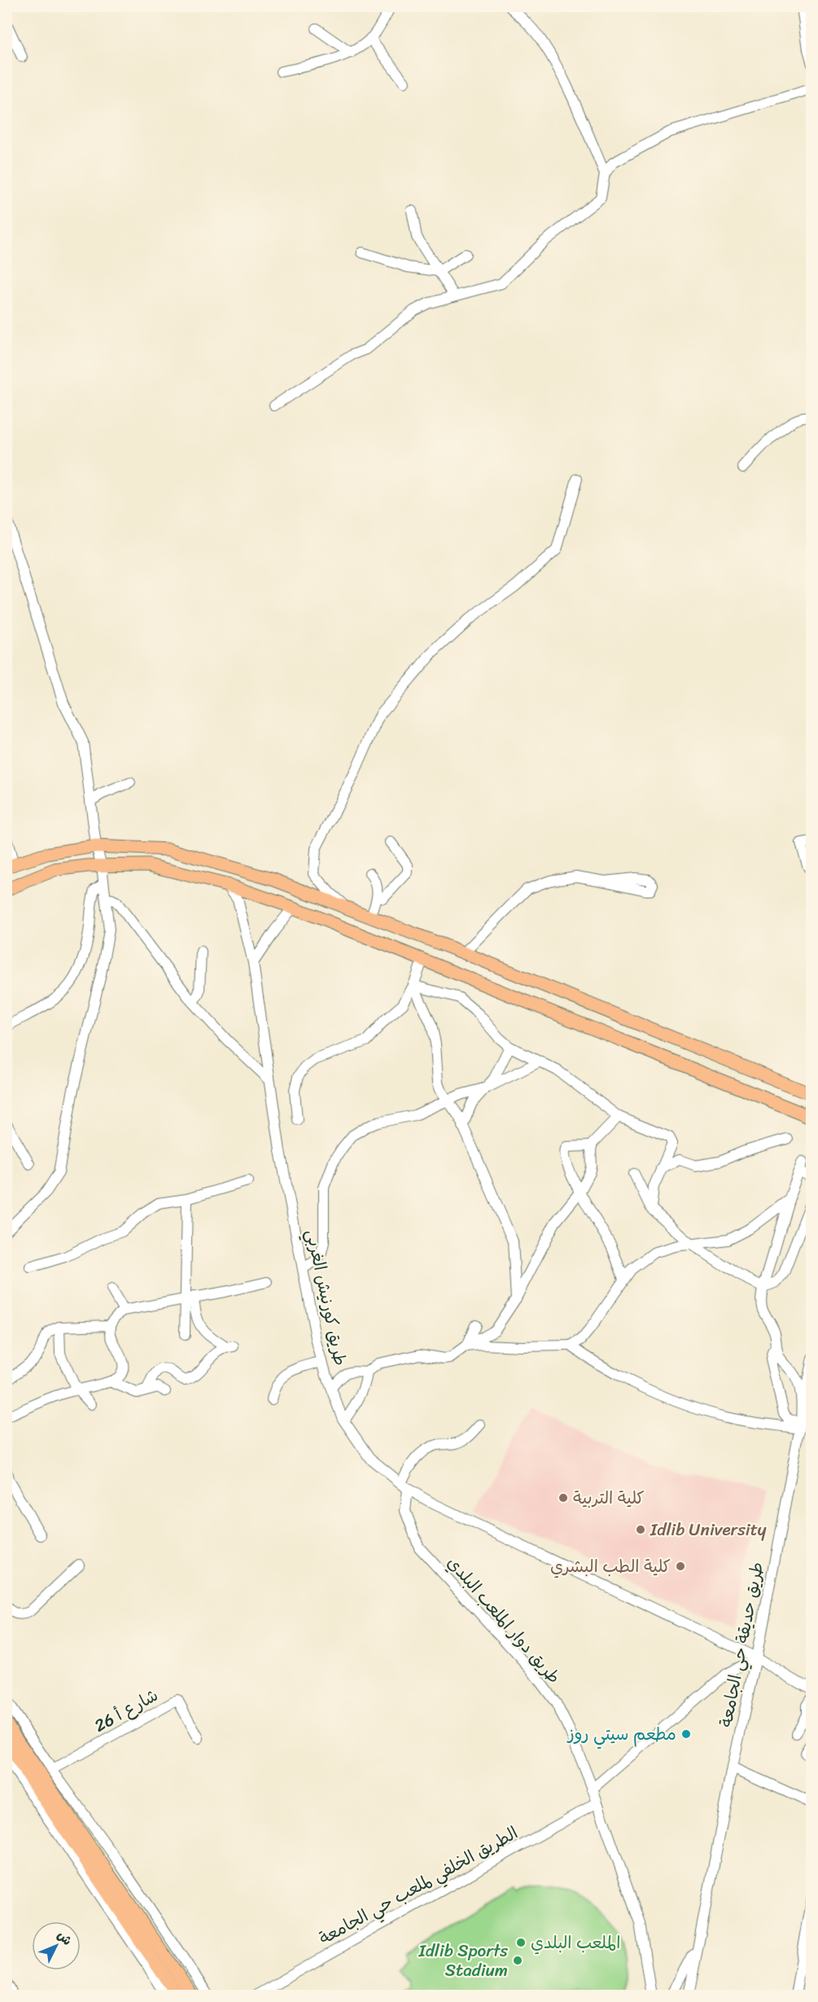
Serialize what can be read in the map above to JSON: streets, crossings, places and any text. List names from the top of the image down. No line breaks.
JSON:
{"streets":{"street":["طريق كورنيش الغربي","طريق دوار الملعب البلدي","طريق حديقة حي الجامعة","شارع أ 26","الطريق الخلفي لملعب حي الجامعة"]},"crossings":[["طريق كورنيش الغربي","طريق دوار الملعب البلدي"],["طريق كورنيش الغربي","طريق حديقة حي الجامعة"],["طريق دوار الملعب البلدي","الطريق الخلفي لملعب حي الجامعة"]],"places":["كلية التربية","Idlib University","كلية الطب البشري","مطعم سيتي روز","الملعب البلدي","Idlib Sports Stadium"],"north":"top right"}
